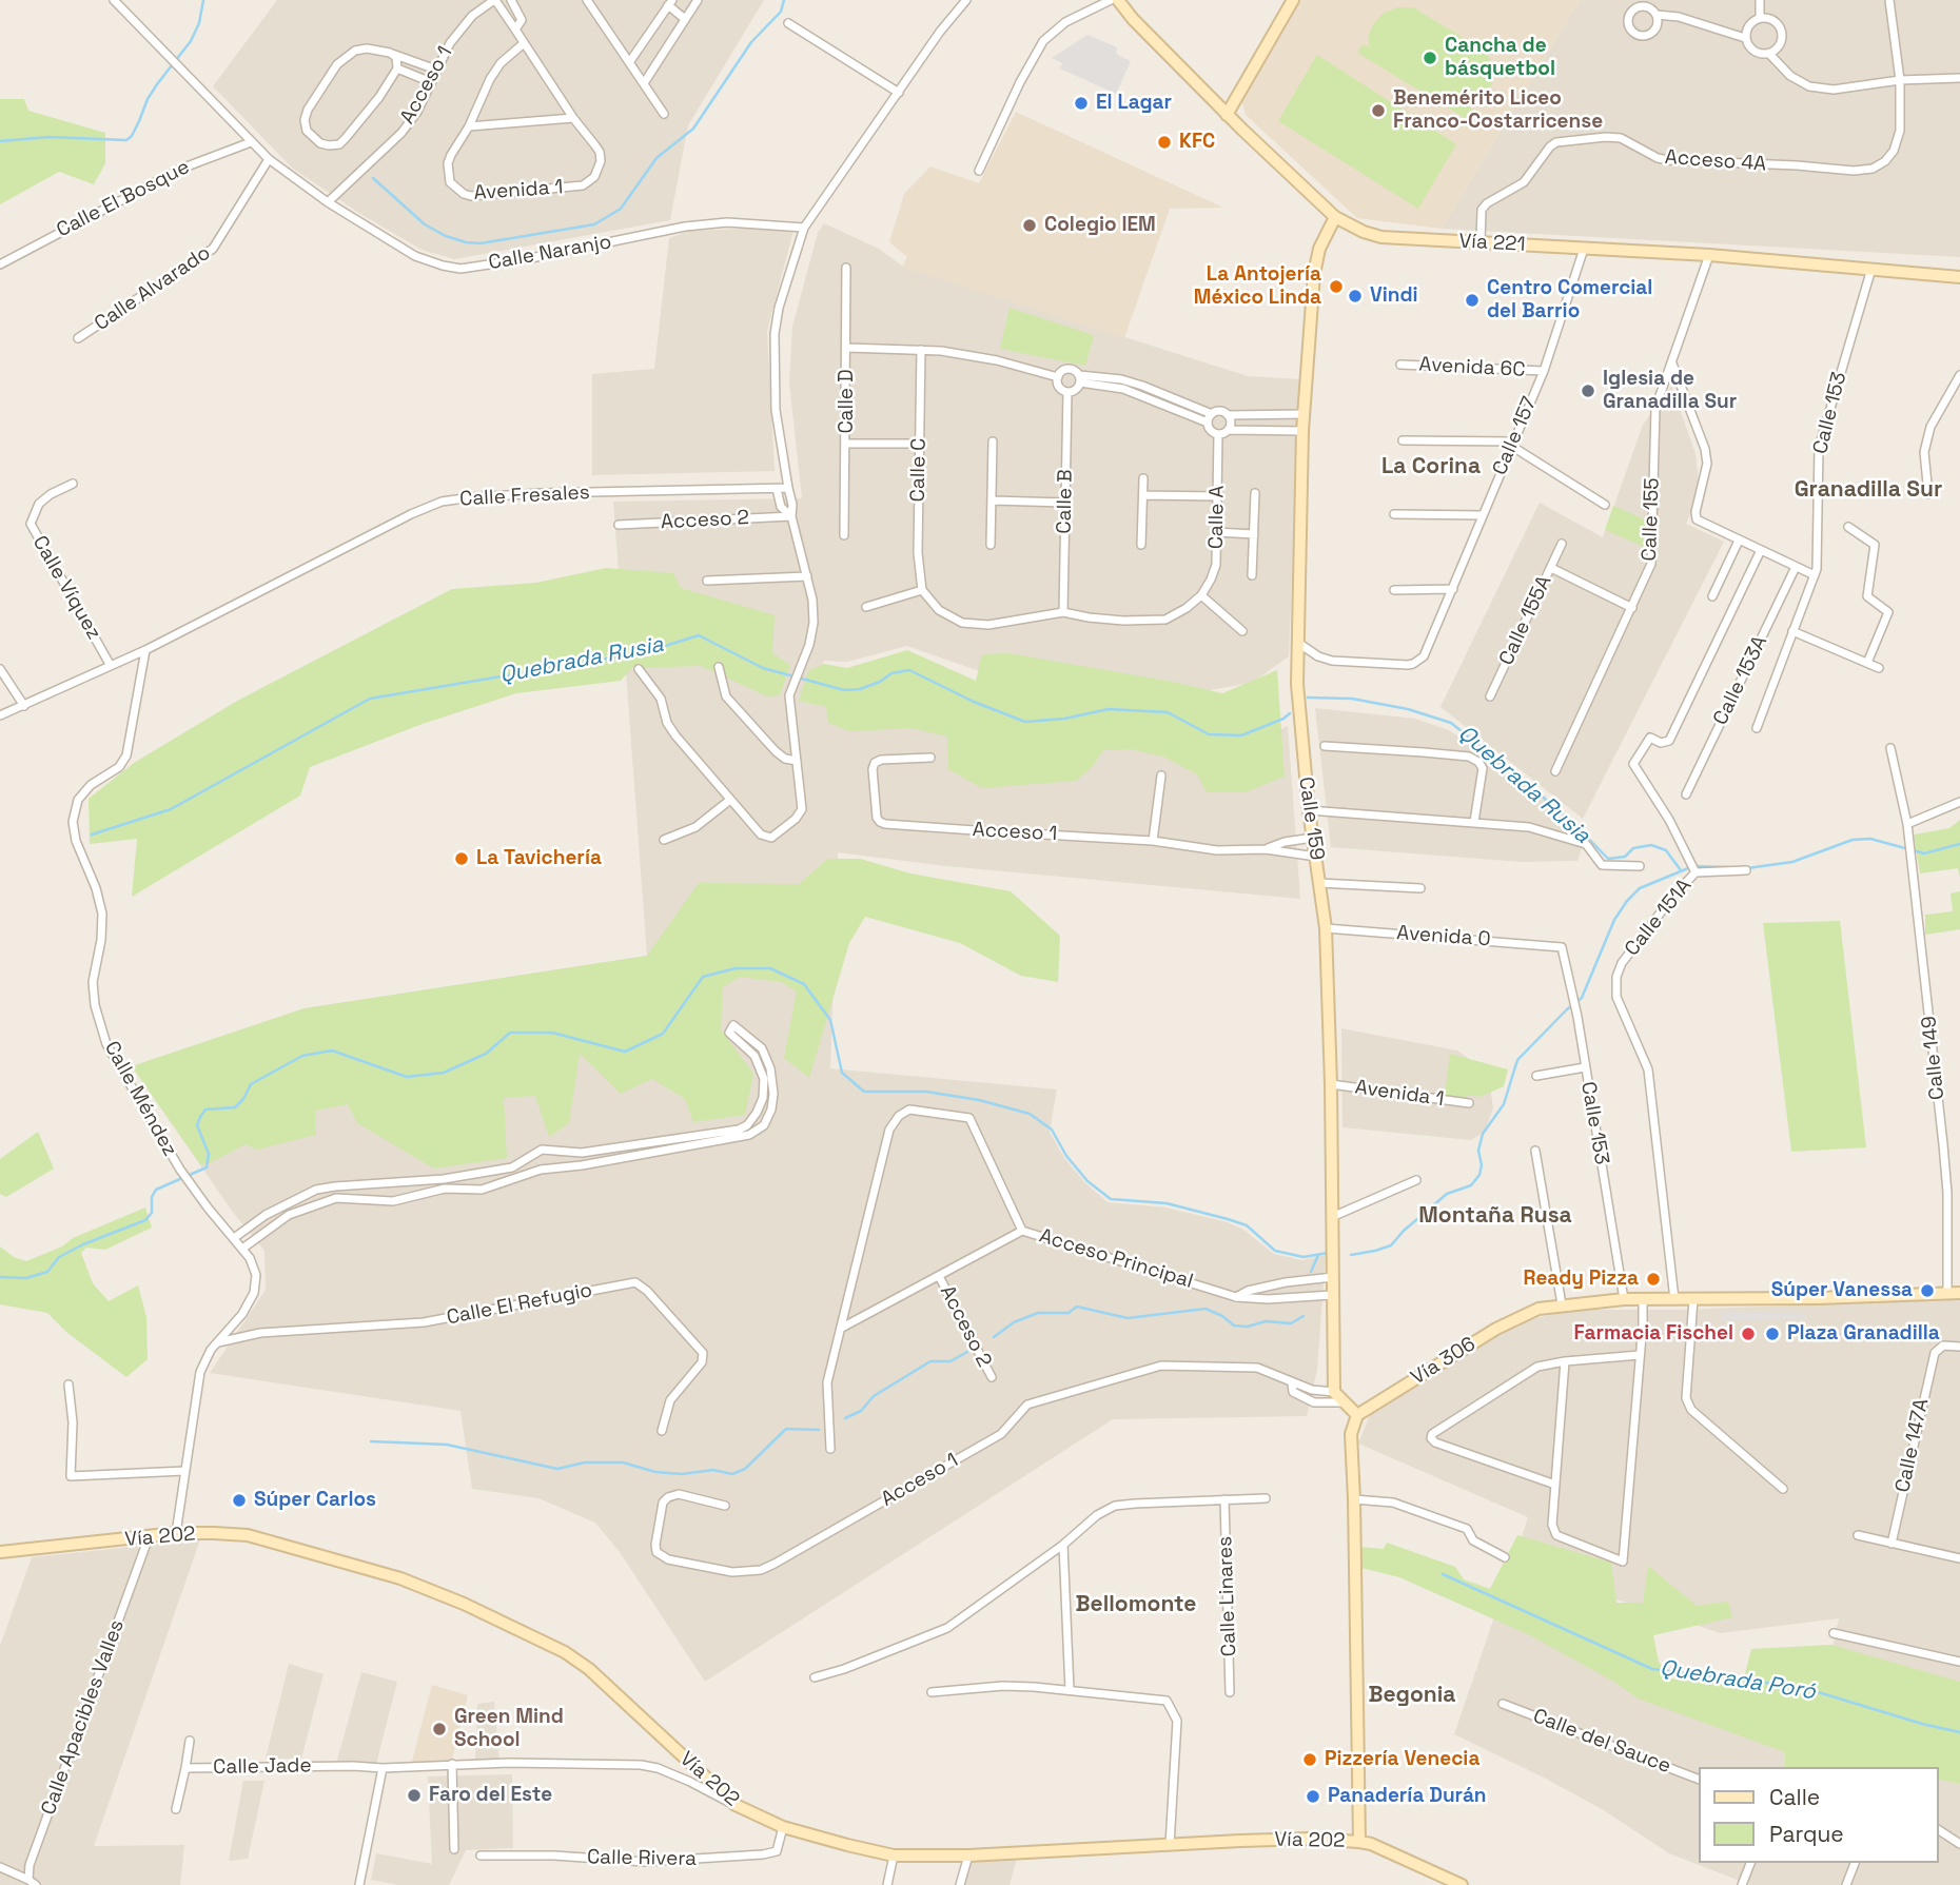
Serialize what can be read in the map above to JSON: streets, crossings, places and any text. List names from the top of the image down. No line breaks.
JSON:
{"streets":{"main road":["Vía 221","Calle 159","Vía 306","Vía 202"],"street":["Acceso 1","Acceso 4A","Avenida 1","Calle El Bosque","Calle Naranjo","Calle Alvarado","Avenida 6C","Calle D","Calle 153","Calle 157","Calle C","Calle Fresales","Calle B","Calle A","Calle 155","Acceso 2","Calle Víquez","Calle 155A","Calle 153A","Calle 151A","Avenida 0","Calle 149","Calle Méndez","Acceso Principal","Calle El Refugio","Calle 147A","Calle Linares","Calle Apacibles Valles","Calle del Sauce","Calle Jade","Calle Rivera"]},"crossings":[["Acceso 1","Avenida 1"],["Acceso 1","Calle Naranjo"],["Acceso 1","Calle 159"],["Acceso 4A","Vía 221"],["Avenida 1","Calle 159"],["Calle El Bosque","Calle Naranjo"],["Vía 221","Calle 153"],["Vía 221","Calle 157"],["Vía 221","Calle 155"],["Vía 221","Calle 159"],["Calle Naranjo","Calle Alvarado"],["Avenida 6C","Calle 157"],["Calle 153","Avenida 0"],["Calle 153","Vía 306"],["Calle 157","Calle 159"],["Calle Fresales","Calle Víquez"],["Calle Fresales","Calle Méndez"],["Acceso 2","Acceso Principal"],["Calle 159","Avenida 0"],["Calle 159","Acceso Principal"],["Calle 151A","Vía 306"],["Calle 149","Vía 306"],["Calle Méndez","Calle El Refugio"],["Calle Méndez","Vía 202"],["Vía 202","Calle Apacibles Valles"],["Vía 202","Calle Jade"],["Vía 202","Calle Rivera"]],"districts":["La Corina","Granadilla Sur","Montaña Rusa","Bellomonte","Begonia"],"water":["Quebrada Rusia","Quebrada Poró"],"places":["Cancha de básquetbol","El Lagar","Benemérito Liceo Franco-Costarricense","KFC","Colegio IEM","La Antojería México Linda","Vindi","Centro Comercial del Barrio","Iglesia de Granadilla Sur","La Tavichería","Ready Pizza","Súper Vanessa","Farmacia Fischel","Plaza Granadilla","Súper Carlos","Green Mind School","Pizzería Venecia","Faro del Este","Panadería Durán"],"legend":["Calle","Parque"]}
